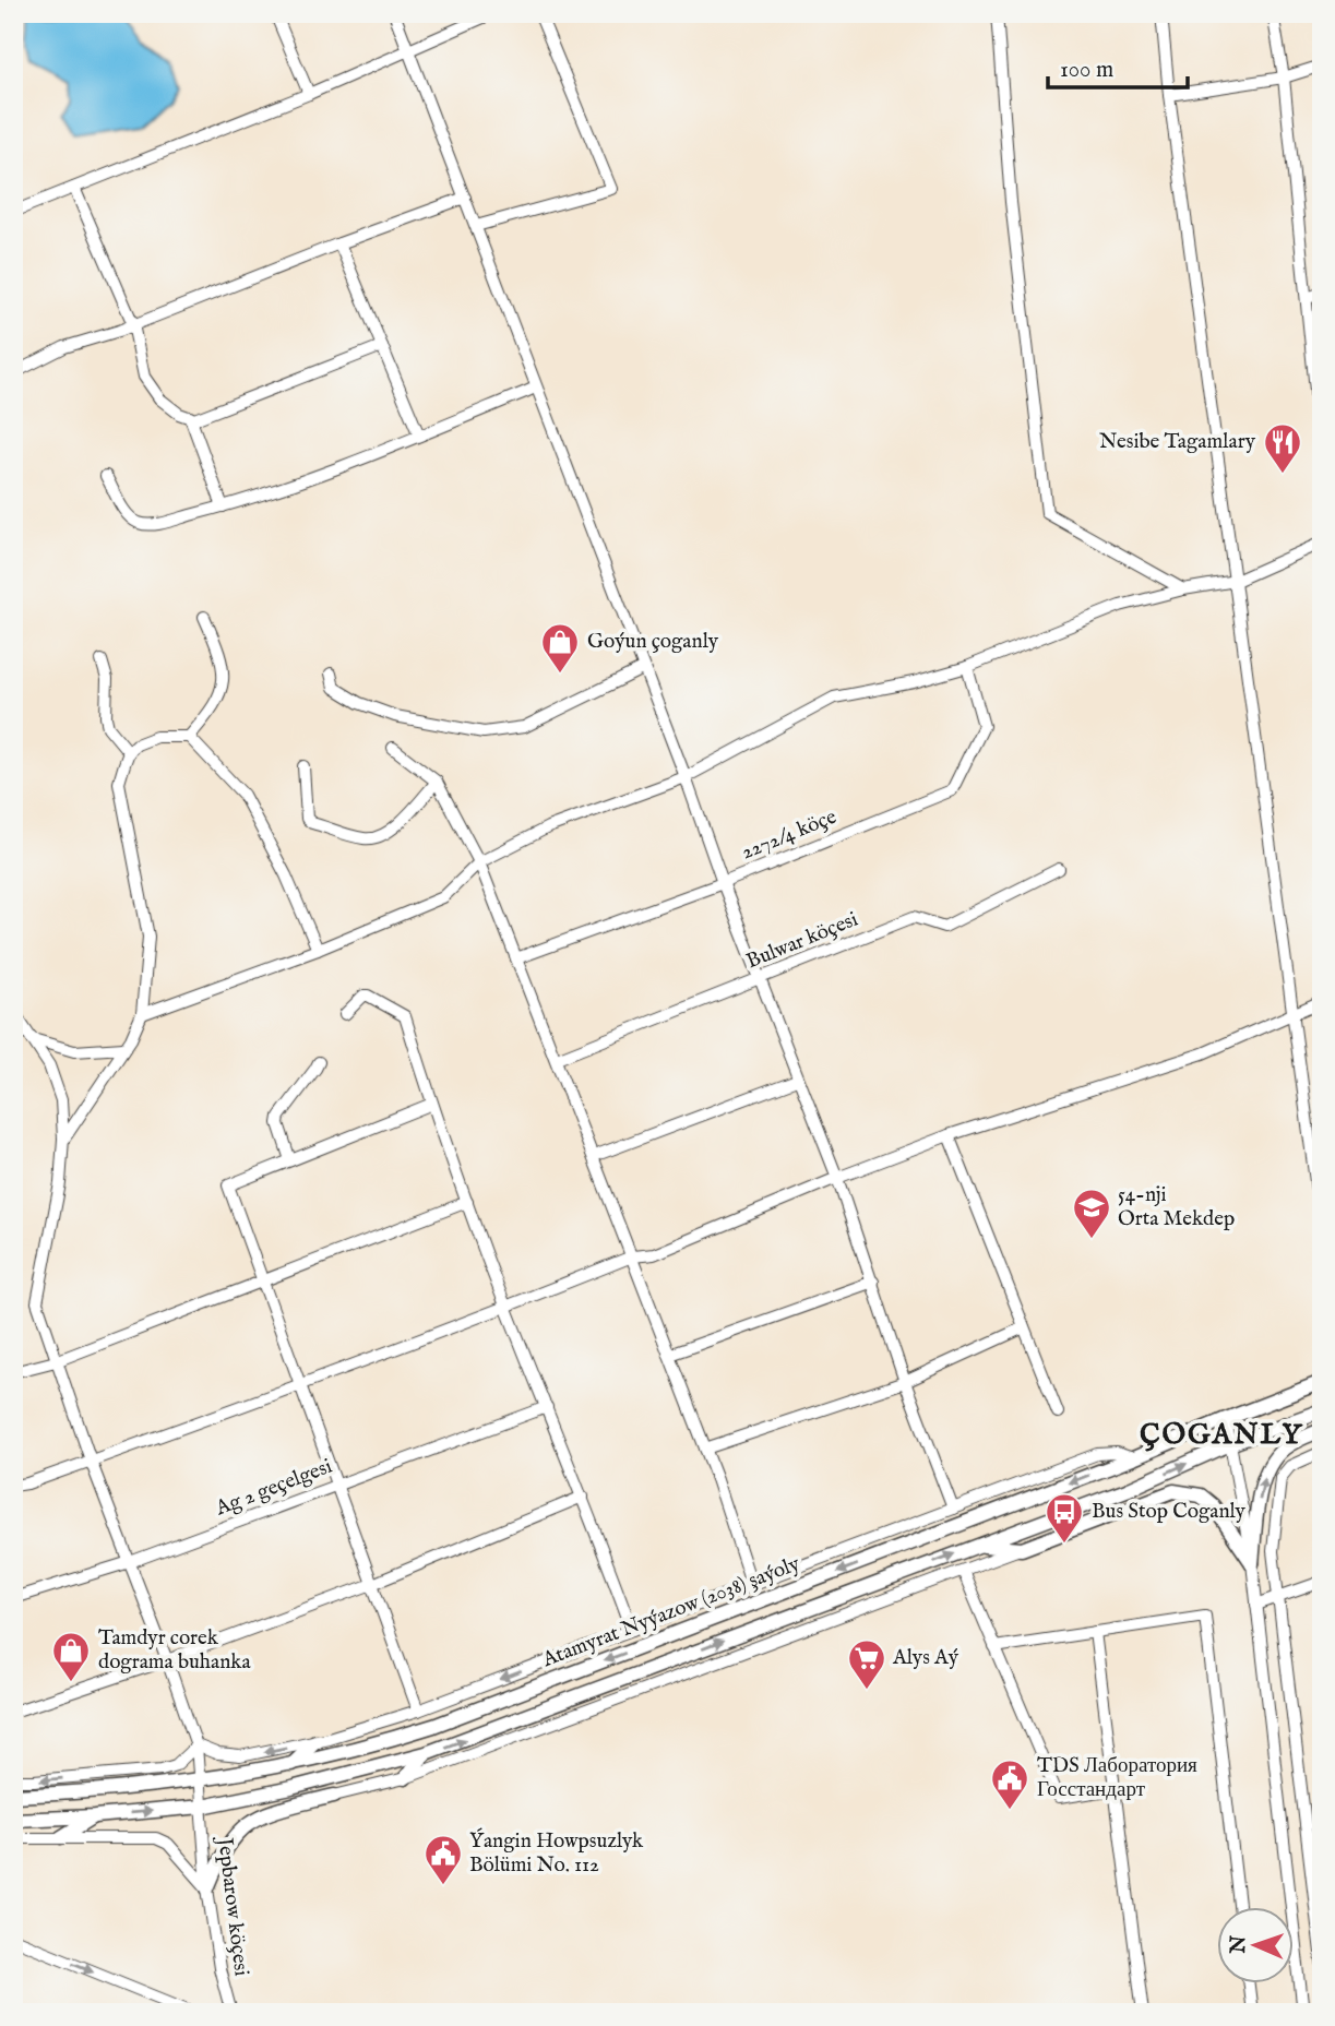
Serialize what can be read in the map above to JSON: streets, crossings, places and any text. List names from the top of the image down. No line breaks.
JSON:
{"streets":{"main road":["Atamyrat Nyýazow (2038) şaýoly"],"street":["2272/4 köçe","Bulwar köçesi","Ag 2 geçelgesi","Jepbarow köçesi"]},"crossings":[["Ag 2 geçelgesi","Jepbarow köçesi"],["Atamyrat Nyýazow (2038) şaýoly","Jepbarow köçesi"]],"districts":["ÇOGANLY"],"places":{"restaurant":["Nesibe Tagamlary"],"shop":["Goýun çoganly","Tamdyr corek dograma buhanka"],"school or university":["54-nji Orta Mekdep"],"bus stop":["Bus Stop Coganly"],"supermarket":["Alys Aý"],"public building":["TDS Лаборатория Госстандарт","Ýangin Howpsuzlyk Bölümi No. 112"]},"scale_bar":"100 m","north":"left"}
